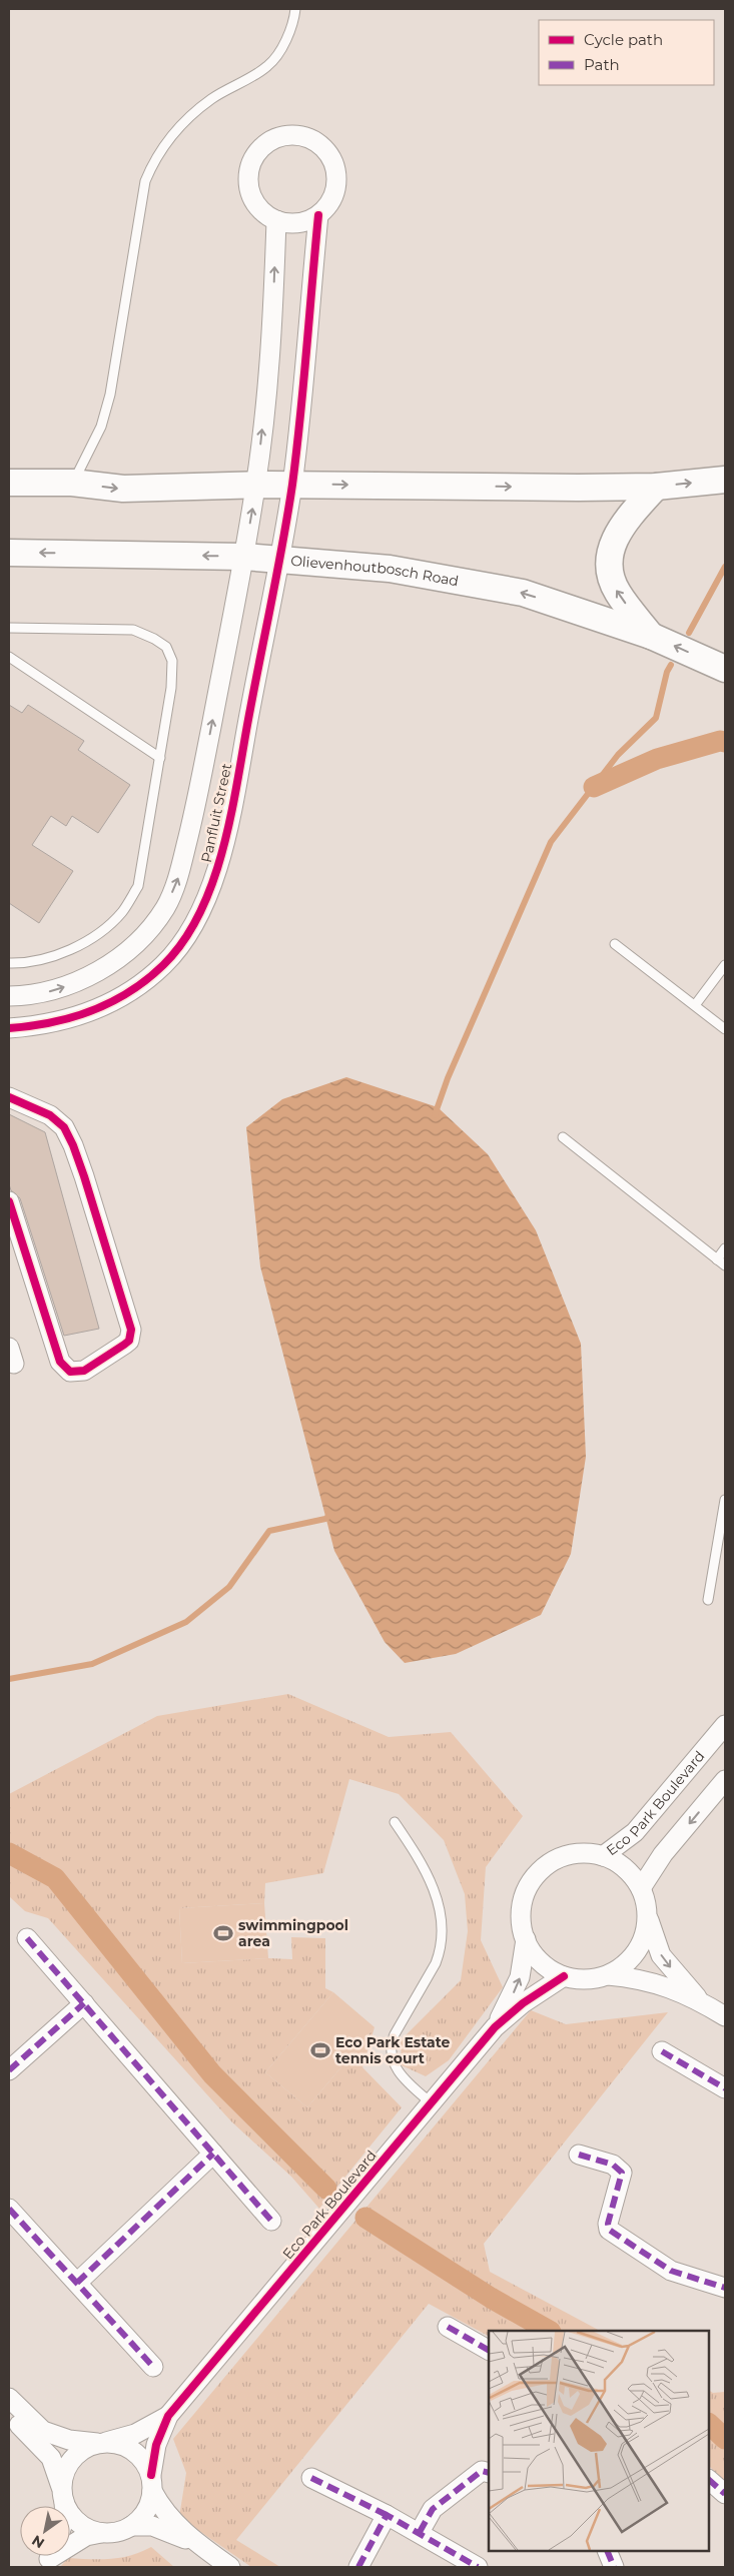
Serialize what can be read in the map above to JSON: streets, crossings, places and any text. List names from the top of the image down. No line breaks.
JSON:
{"streets":{"main road":["Olievenhoutbosch Road"],"street":["Panfluit Street","Eco Park Boulevard"]},"crossings":[["Olievenhoutbosch Road","Panfluit Street"]],"places":{"sports":["swimmingpool area","Eco Park Estate tennis court"]},"legend":["Cycle path","Path"],"north":"bottom left"}
